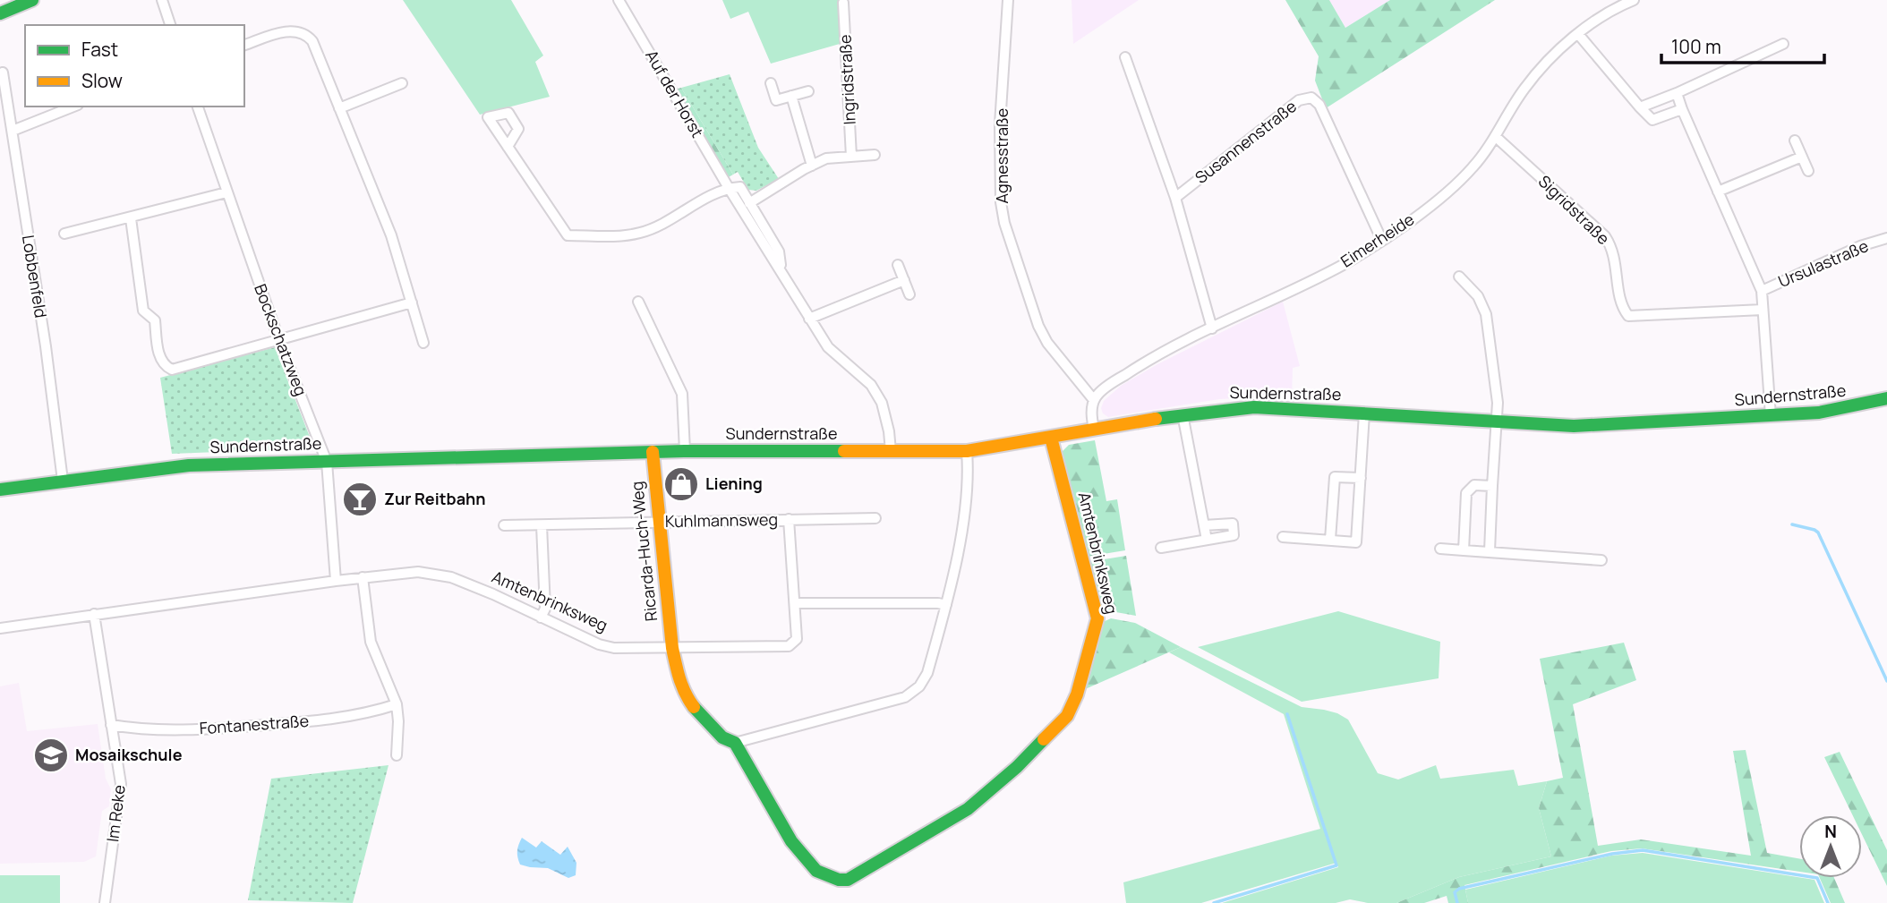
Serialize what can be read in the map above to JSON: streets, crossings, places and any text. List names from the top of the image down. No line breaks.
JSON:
{"streets":{"street":["Ingridstraße","Auf der Horst","Susannenstraße","Agnesstraße","Sigridstraße","Eimerheide","Ursulastraße","Lobbenfeld","Bockschatzweg","Sundernstraße","Kuhlmannsweg","Ricarda-Huch-Weg","Amtenbrinksweg","Fontanestraße","Im Reke"]},"crossings":[["Auf der Horst","Sundernstraße"],["Susannenstraße","Eimerheide"],["Agnesstraße","Eimerheide"],["Sigridstraße","Eimerheide"],["Sigridstraße","Ursulastraße"],["Ursulastraße","Sundernstraße"],["Lobbenfeld","Sundernstraße"],["Bockschatzweg","Sundernstraße"],["Bockschatzweg","Amtenbrinksweg"],["Sundernstraße","Ricarda-Huch-Weg"],["Sundernstraße","Amtenbrinksweg"],["Kuhlmannsweg","Ricarda-Huch-Weg"],["Kuhlmannsweg","Amtenbrinksweg"],["Ricarda-Huch-Weg","Amtenbrinksweg"],["Amtenbrinksweg","Im Reke"],["Fontanestraße","Im Reke"]],"places":{"shop":["Liening"],"bar":["Zur Reitbahn"],"school or university":["Mosaikschule"]},"legend":["Fast","Slow"],"scale_bar":"100 m","north":"top"}
